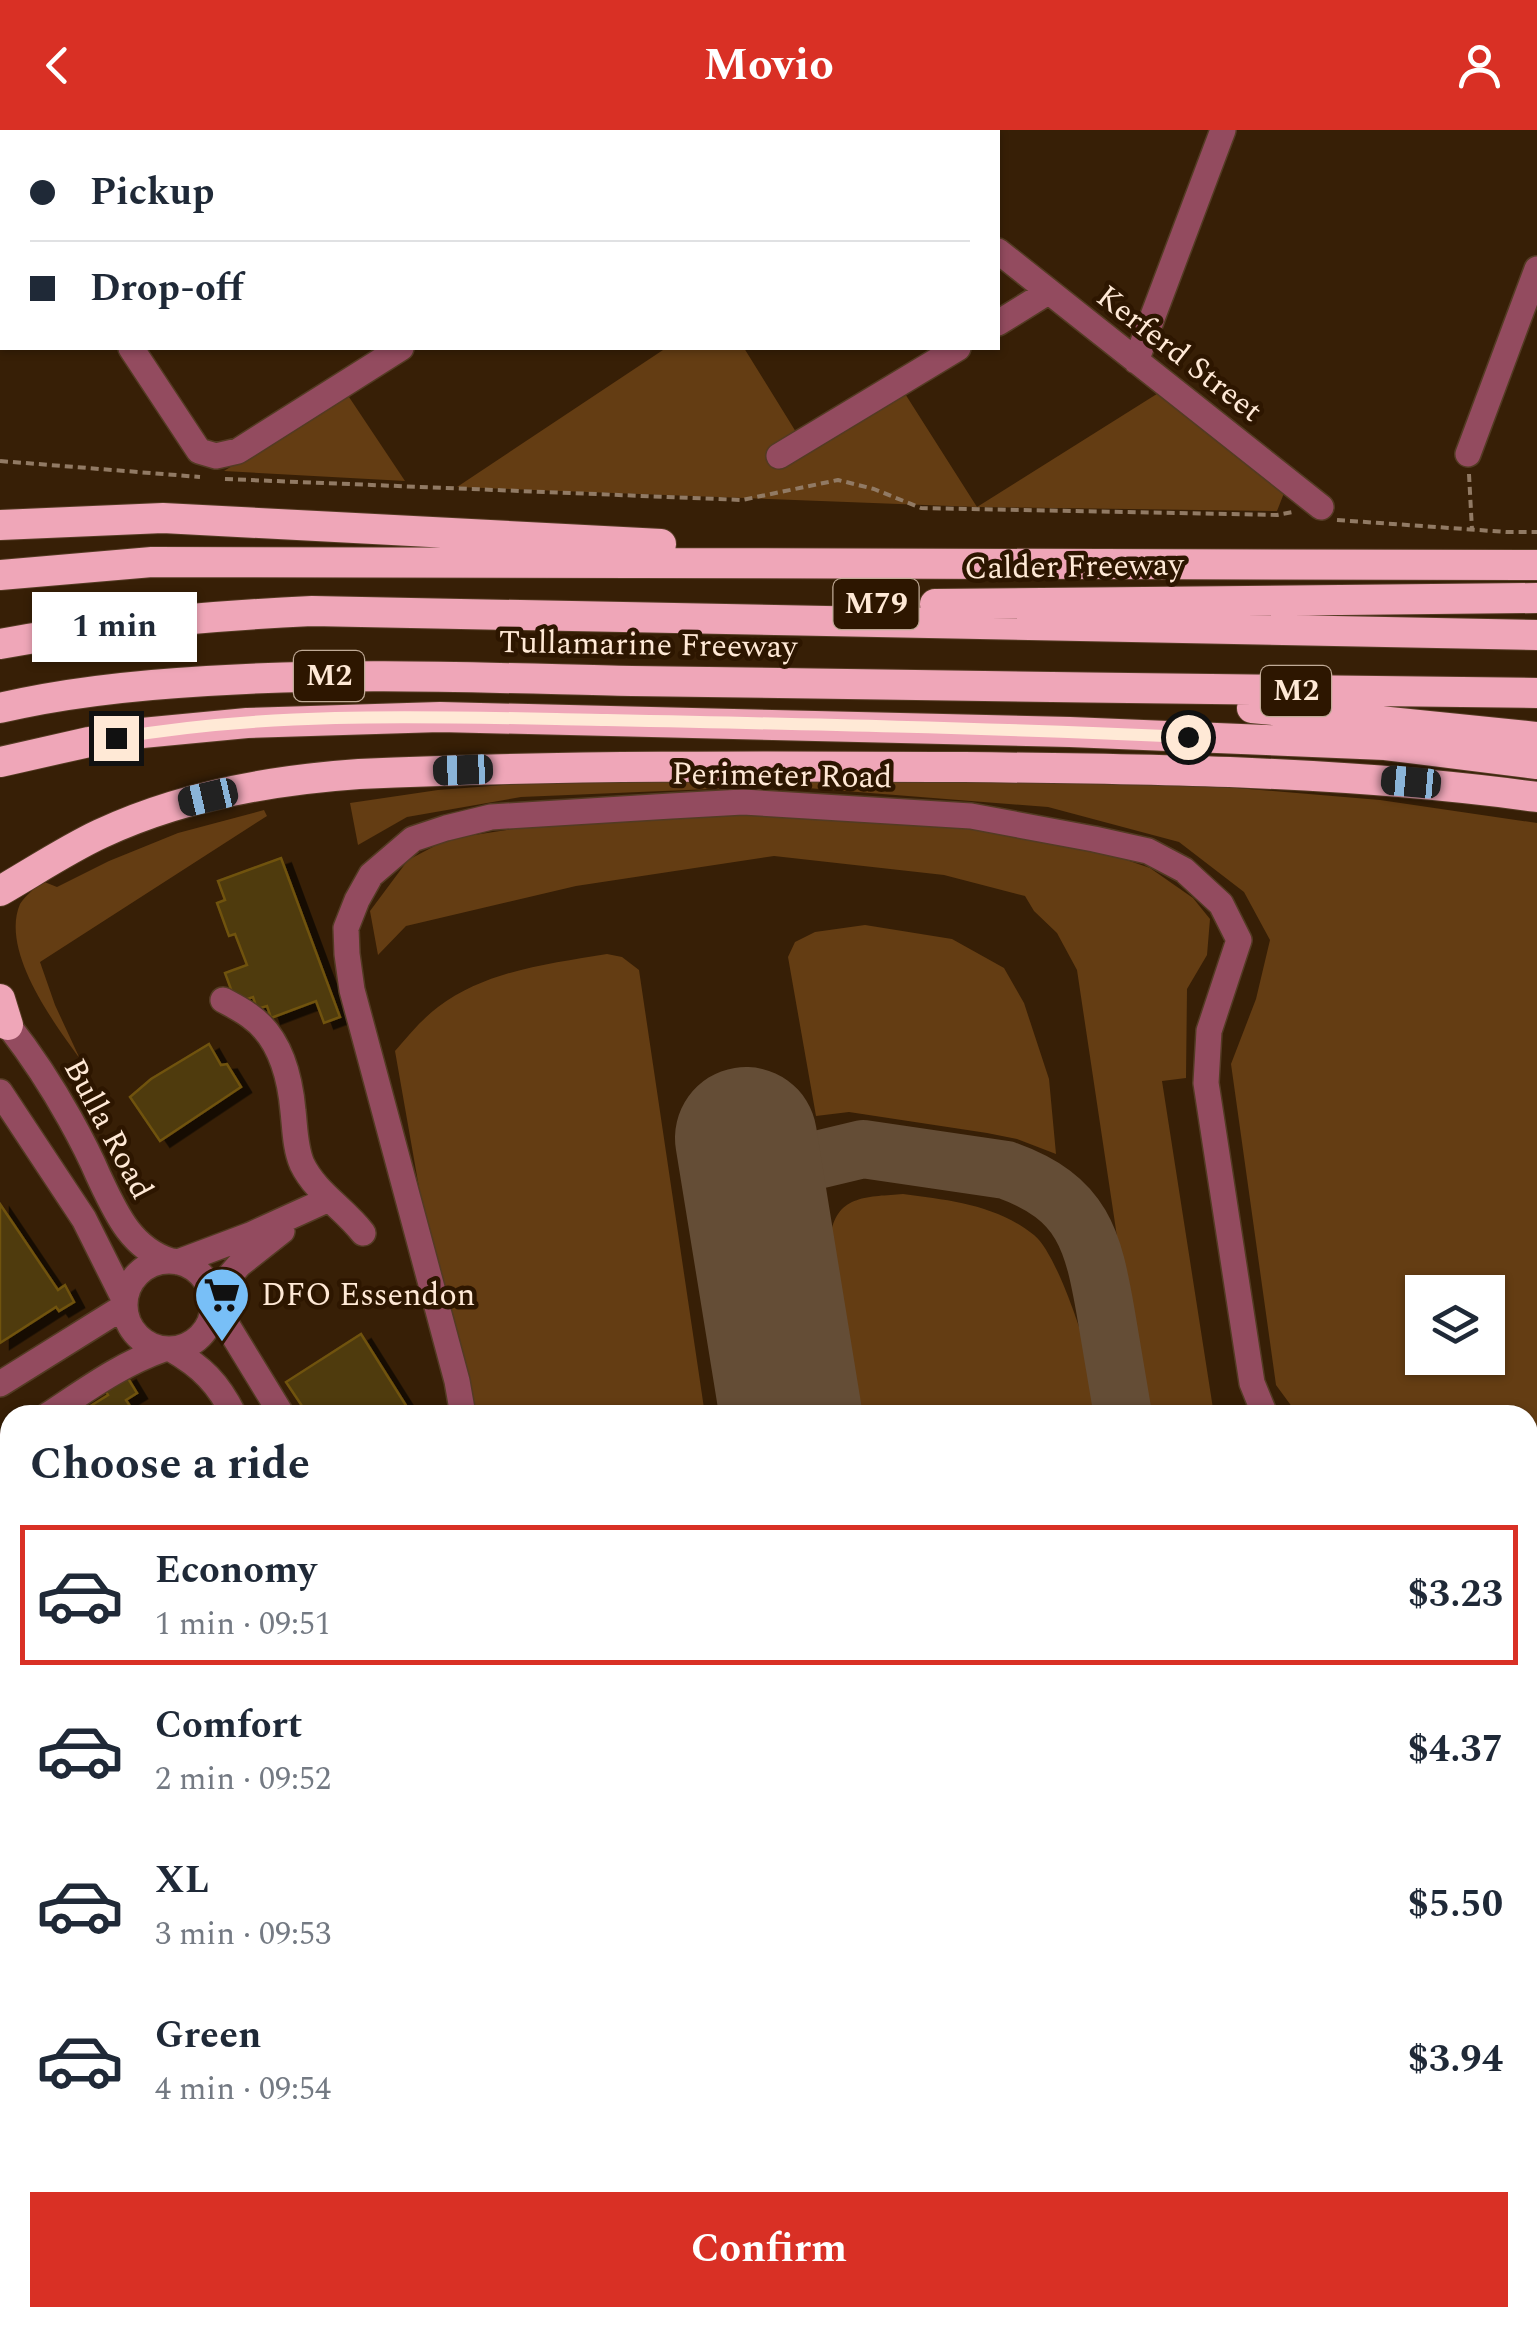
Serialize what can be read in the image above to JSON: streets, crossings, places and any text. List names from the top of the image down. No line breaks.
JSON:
{"streets":{"highway":["Calder Freeway","M79","Tullamarine Freeway","M2"],"street":["Kerferd Street","Perimeter Road","Bulla Road"]},"crossings":[["Calder Freeway","Tullamarine Freeway"]],"places":{"supermarket":["DFO Essendon"]},"page":{"header":"Movio","banner":["Pickup","Drop-off"],"bubble":"1 min","heading":"Choose a ride","list":[{"name":"Economy","note":"1 min · 09:51","value":"$3.23"},{"name":"Comfort","note":"2 min · 09:52","value":"$4.37"},{"name":"XL","note":"3 min · 09:53","value":"$5.50"},{"name":"Green","note":"4 min · 09:54","value":"$3.94"}],"buttons":"Confirm"}}
